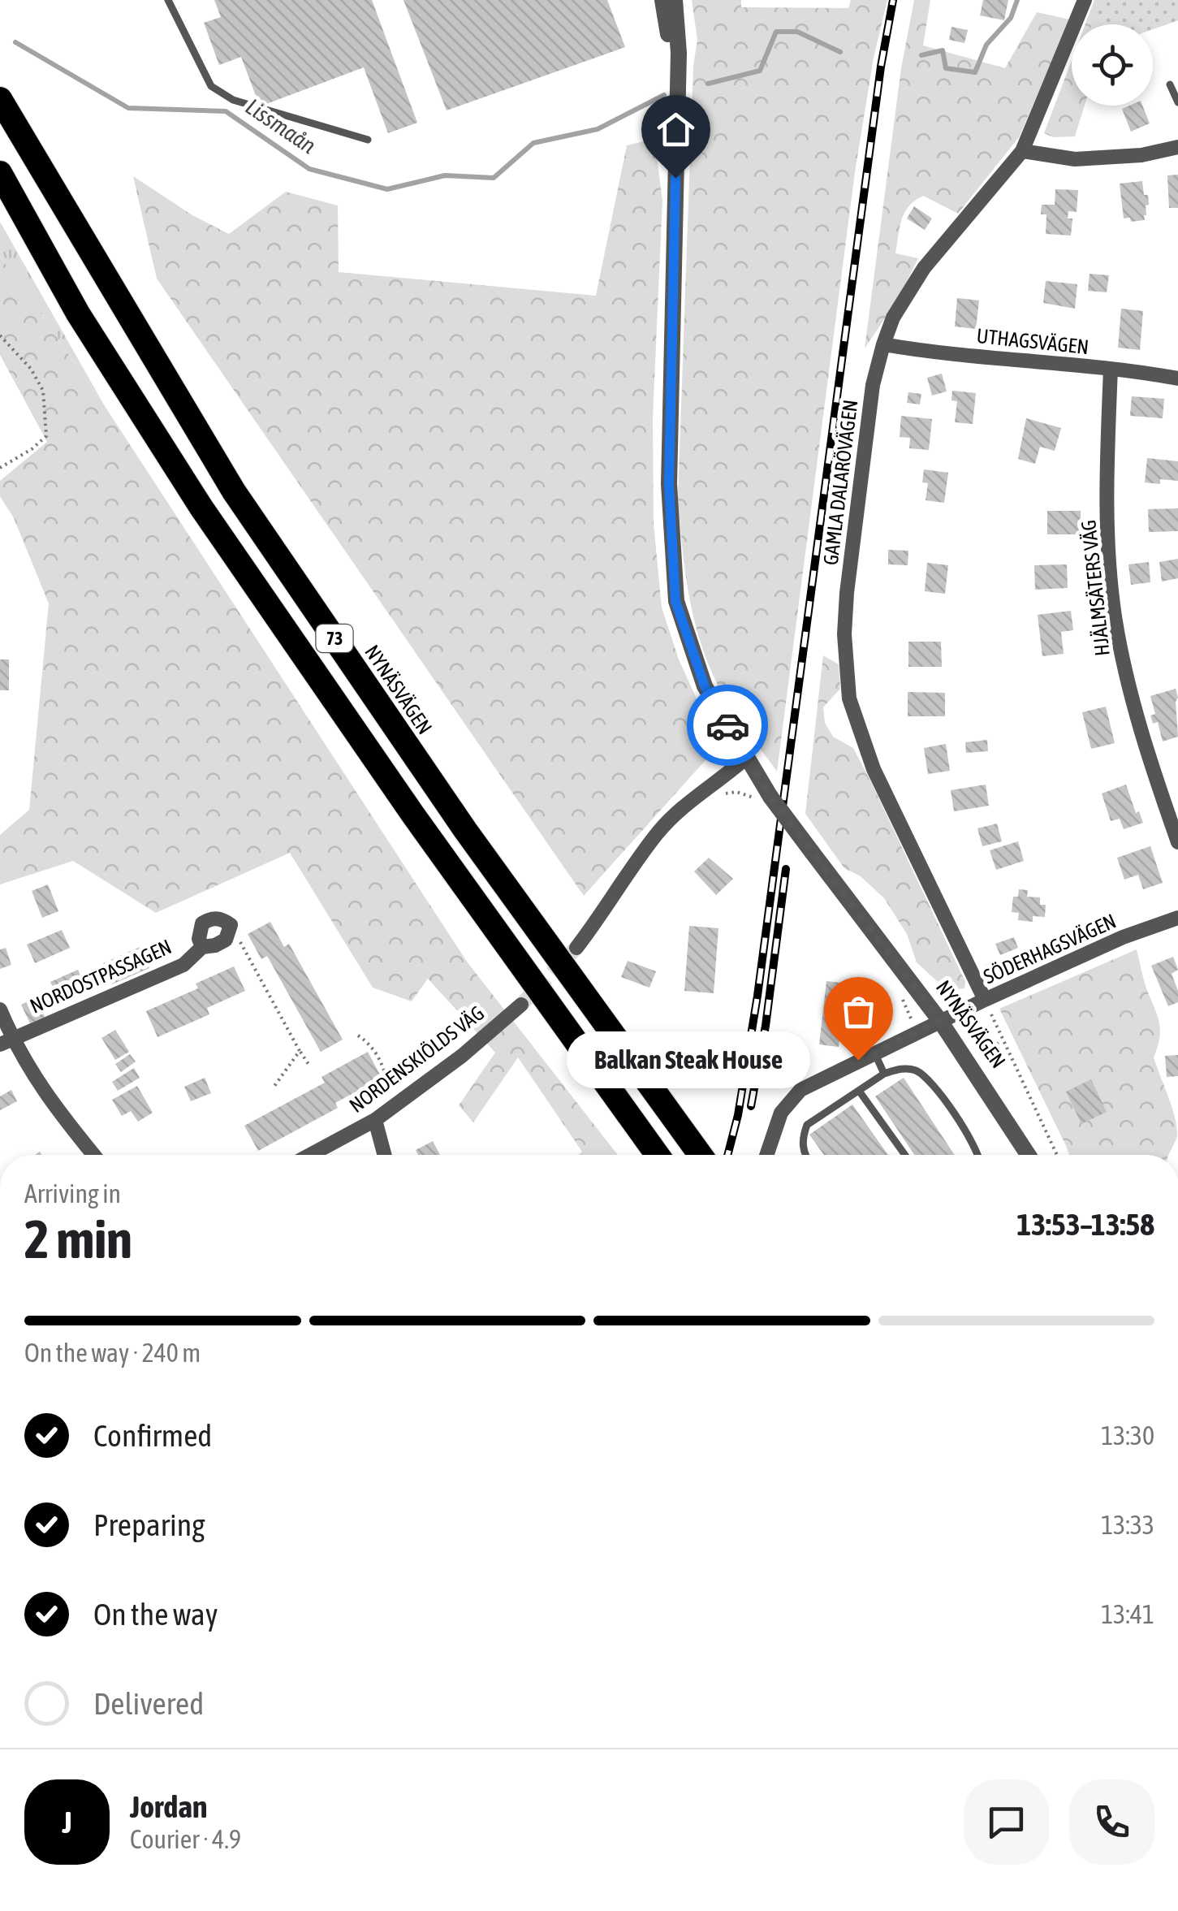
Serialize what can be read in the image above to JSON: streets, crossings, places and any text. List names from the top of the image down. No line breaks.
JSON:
{"streets":{"highway":["73","NYNÄSVÄGEN"],"street":["UTHAGSVÄGEN","GAMLA DALARÖVÄGEN","HJÄLMSÄTERS VÄG","SÖDERHAGSVÄGEN","NORDOSTPASSAGEN","NORDENSKIÖLDS VÄG"]},"crossings":[["UTHAGSVÄGEN","GAMLA DALARÖVÄGEN"],["UTHAGSVÄGEN","HJÄLMSÄTERS VÄG"],["GAMLA DALARÖVÄGEN","SÖDERHAGSVÄGEN"],["NYNÄSVÄGEN","SÖDERHAGSVÄGEN"]],"water":["Lissmaån"],"places":["Balkan Steak House"],"page":{"bubble":"Balkan Steak House","heading":["2 min","Arriving in","13:53–13:58"],"panel":["Jordan","Courier · 4.9"],"bar":"On the way · 240 m","list":[["Confirmed","13:30"],["Preparing","13:33"],["On the way","13:41"],"Delivered"],"round":"J"}}
